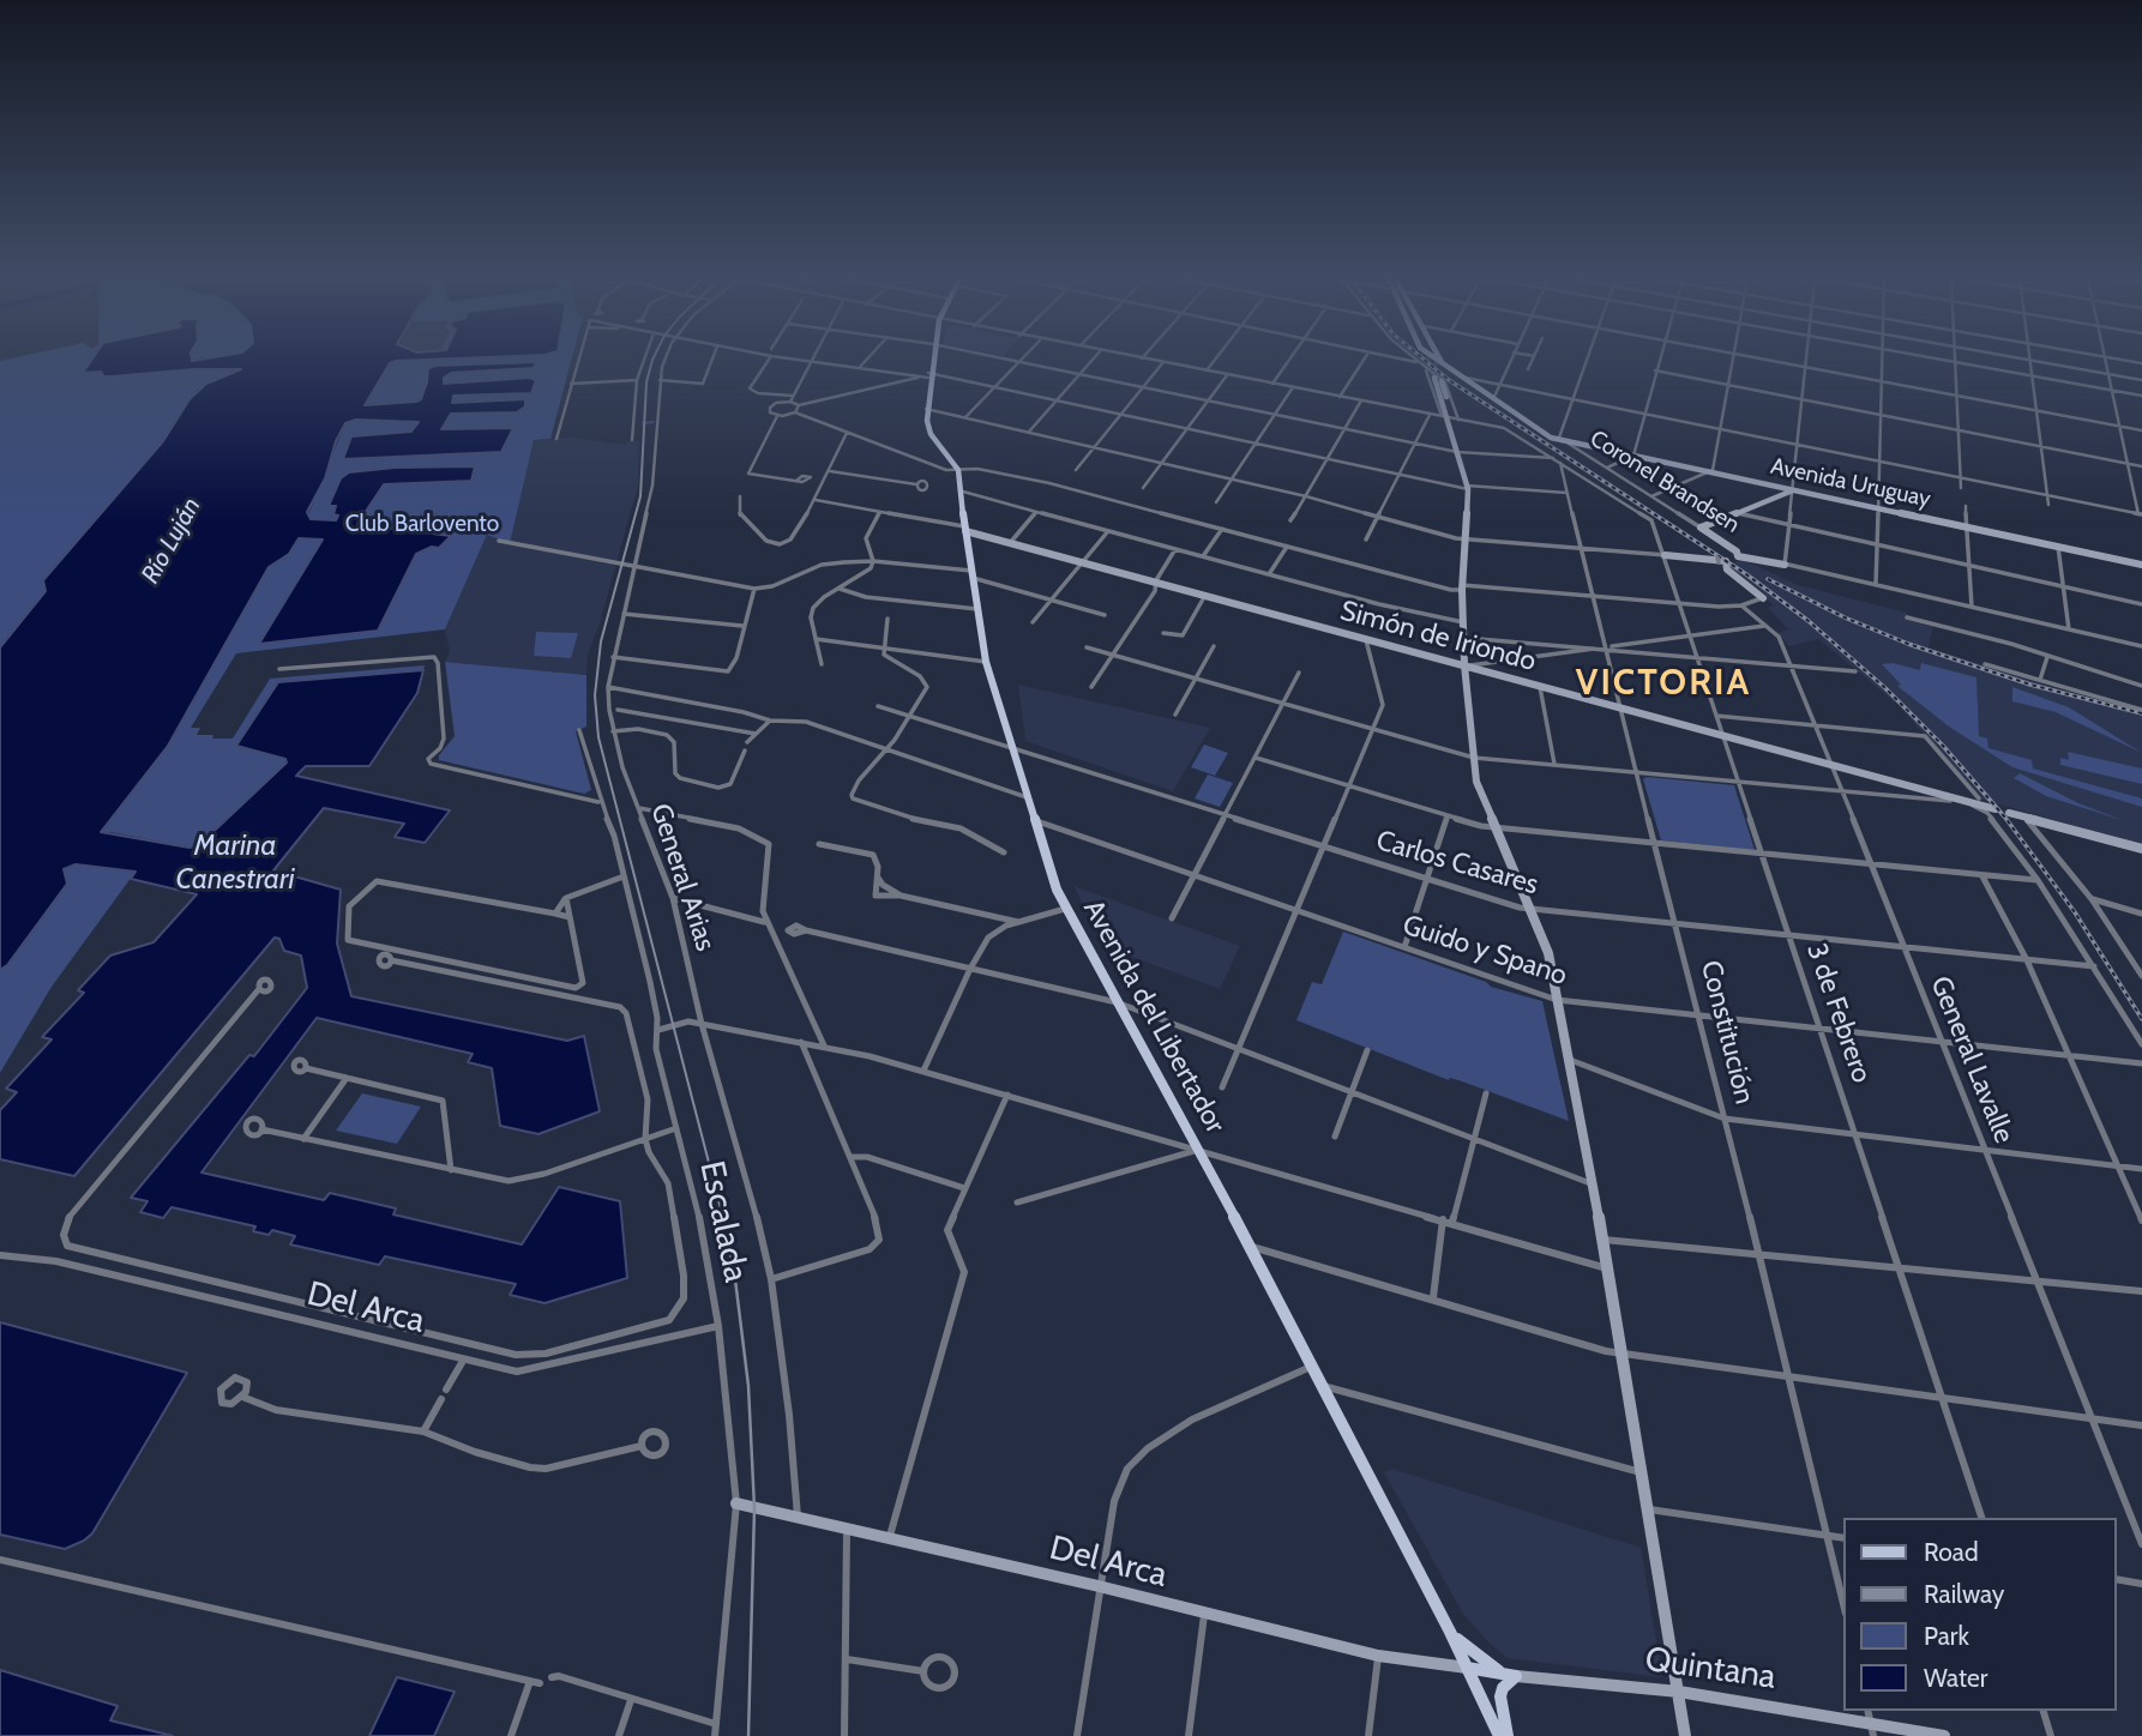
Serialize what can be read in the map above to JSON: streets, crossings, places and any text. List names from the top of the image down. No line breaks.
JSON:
{"streets":{"main road":["Avenida del Libertador","Quintana"],"street":["Coronel Brandsen","Avenida Uruguay","Simón de Iriondo","Carlos Casares","General Arias","Guido y Spano","3 de Febrero","Constitución","General Lavalle","Escalada","Del Arca"]},"crossings":[["Coronel Brandsen","Avenida Uruguay"],["Simón de Iriondo","3 de Febrero"],["Simón de Iriondo","Avenida del Libertador"],["Simón de Iriondo","Constitución"],["Simón de Iriondo","General Lavalle"],["Carlos Casares","3 de Febrero"],["Carlos Casares","Avenida del Libertador"],["Carlos Casares","Constitución"],["Carlos Casares","General Lavalle"],["General Arias","Del Arca"],["Guido y Spano","3 de Febrero"],["Guido y Spano","Avenida del Libertador"],["Guido y Spano","Constitución"],["Guido y Spano","General Lavalle"],["3 de Febrero","Constitución"],["Avenida del Libertador","Del Arca"],["Avenida del Libertador","Quintana"],["Escalada","Del Arca"],["Del Arca","Quintana"]],"districts":["VICTORIA"],"water":["Río Luján","Marina Canestrari"],"parks":["Club Barlovento"],"legend":["Road","Railway","Park","Water"]}
